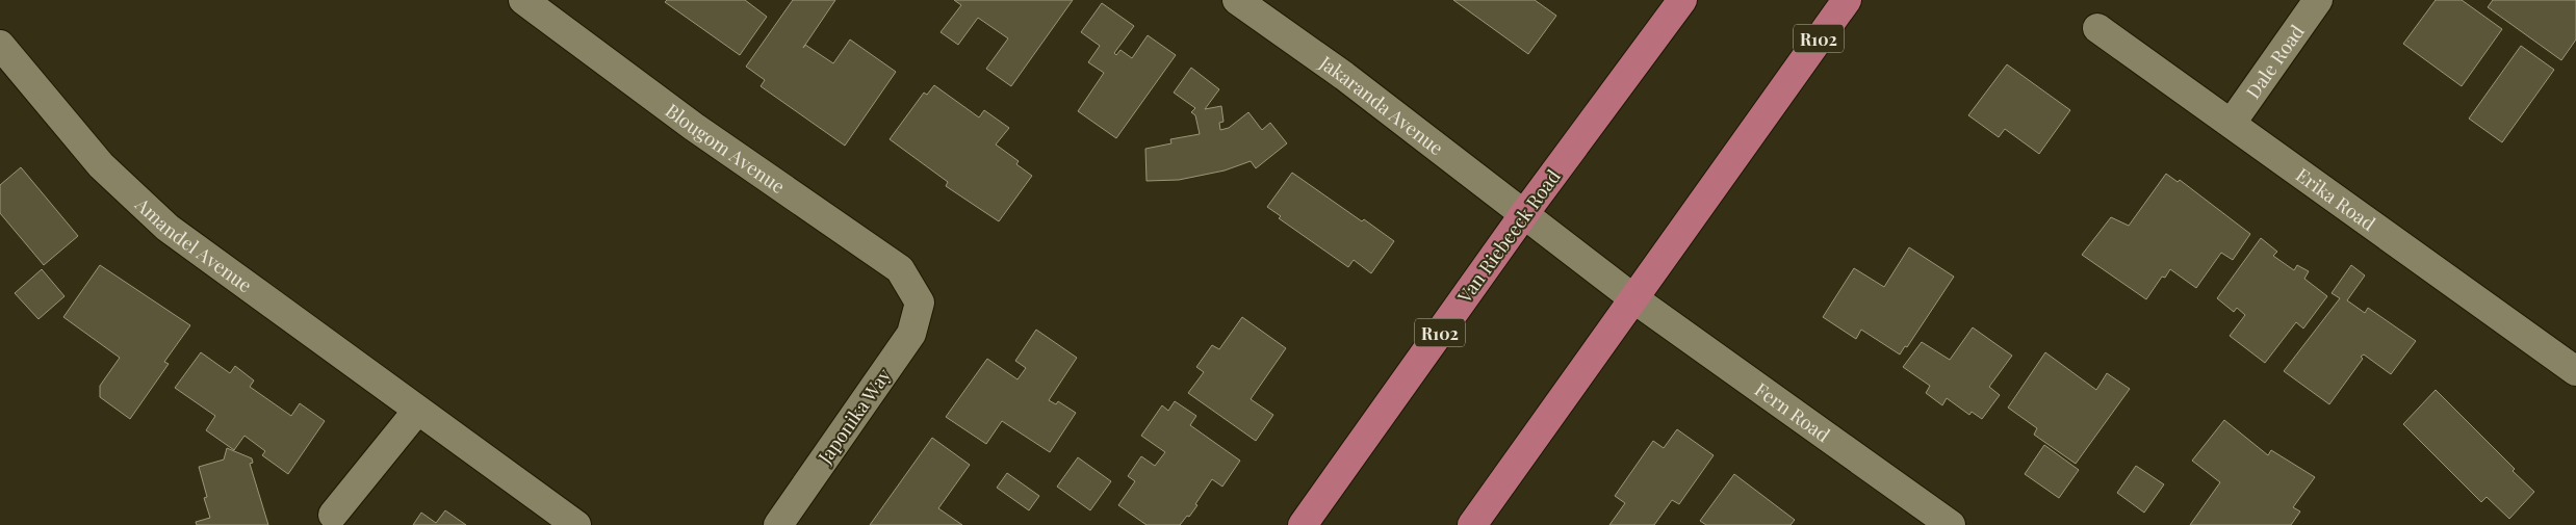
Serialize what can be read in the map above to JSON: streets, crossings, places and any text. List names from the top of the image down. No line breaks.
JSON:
{"streets":{"main road":["R102","Van Riebeeck Road"],"street":["Dale Road","Jakaranda Avenue","Blougom Avenue","Erika Road","Amandel Avenue","Fern Road","Japonika Way"]},"crossings":[["R102","Jakaranda Avenue"],["R102","Fern Road"],["Dale Road","Erika Road"],["Jakaranda Avenue","Van Riebeeck Road"],["Jakaranda Avenue","Fern Road"],["Blougom Avenue","Japonika Way"]]}
